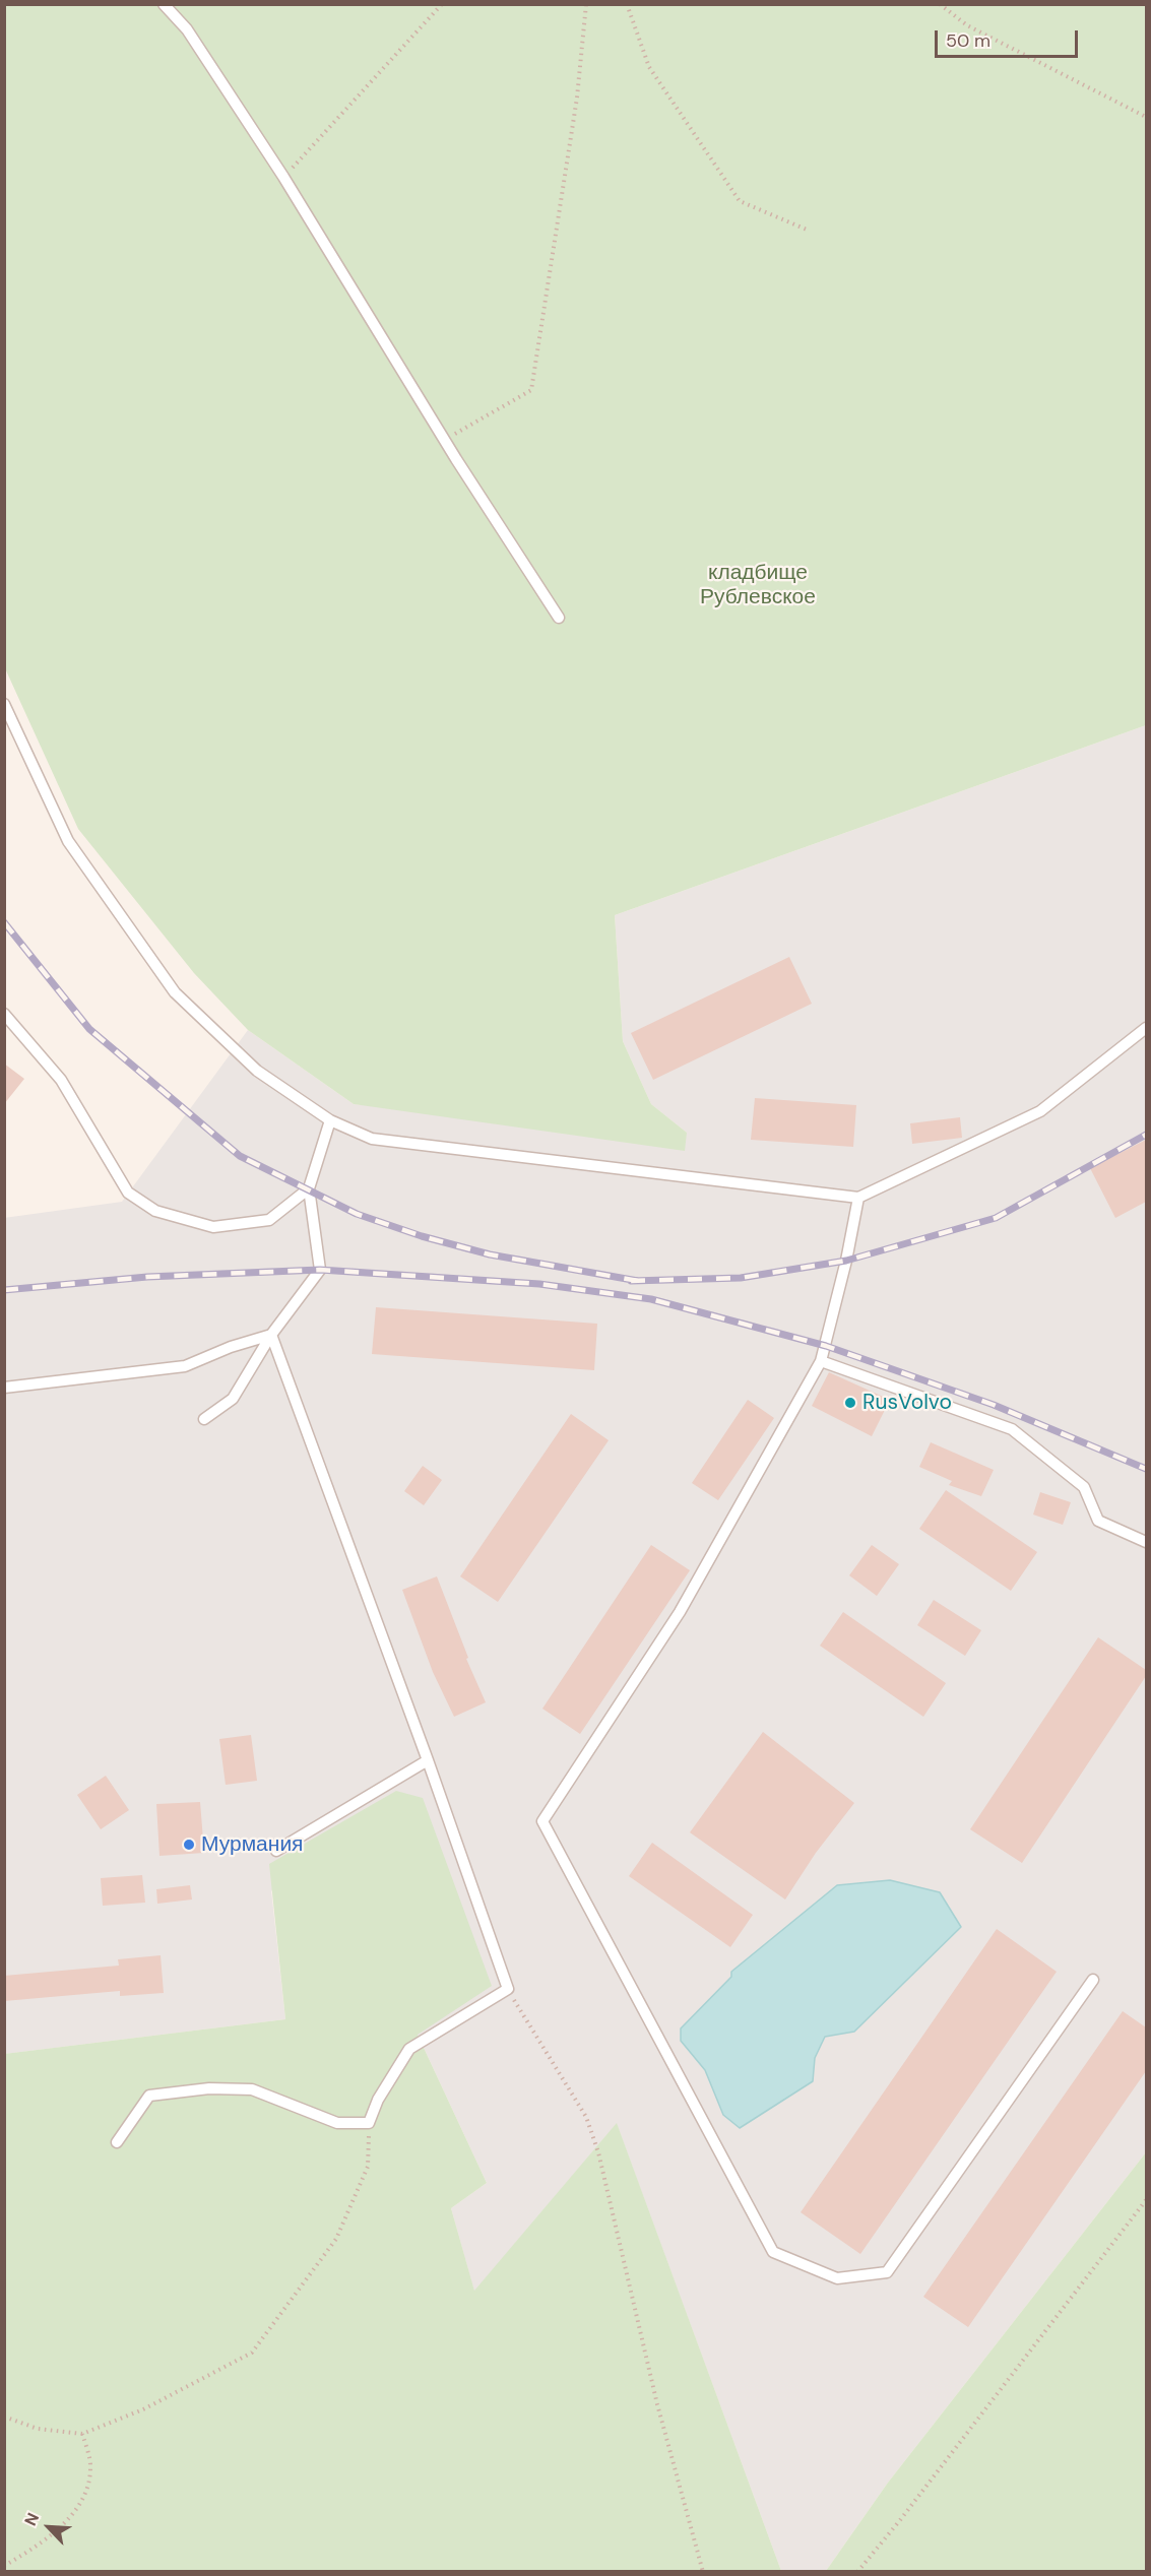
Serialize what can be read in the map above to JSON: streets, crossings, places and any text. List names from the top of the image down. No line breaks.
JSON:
{"parks":["кладбище Рублевское"],"places":["RusVolvo","Мурмания"],"scale_bar":"50 m","north":"top left"}
